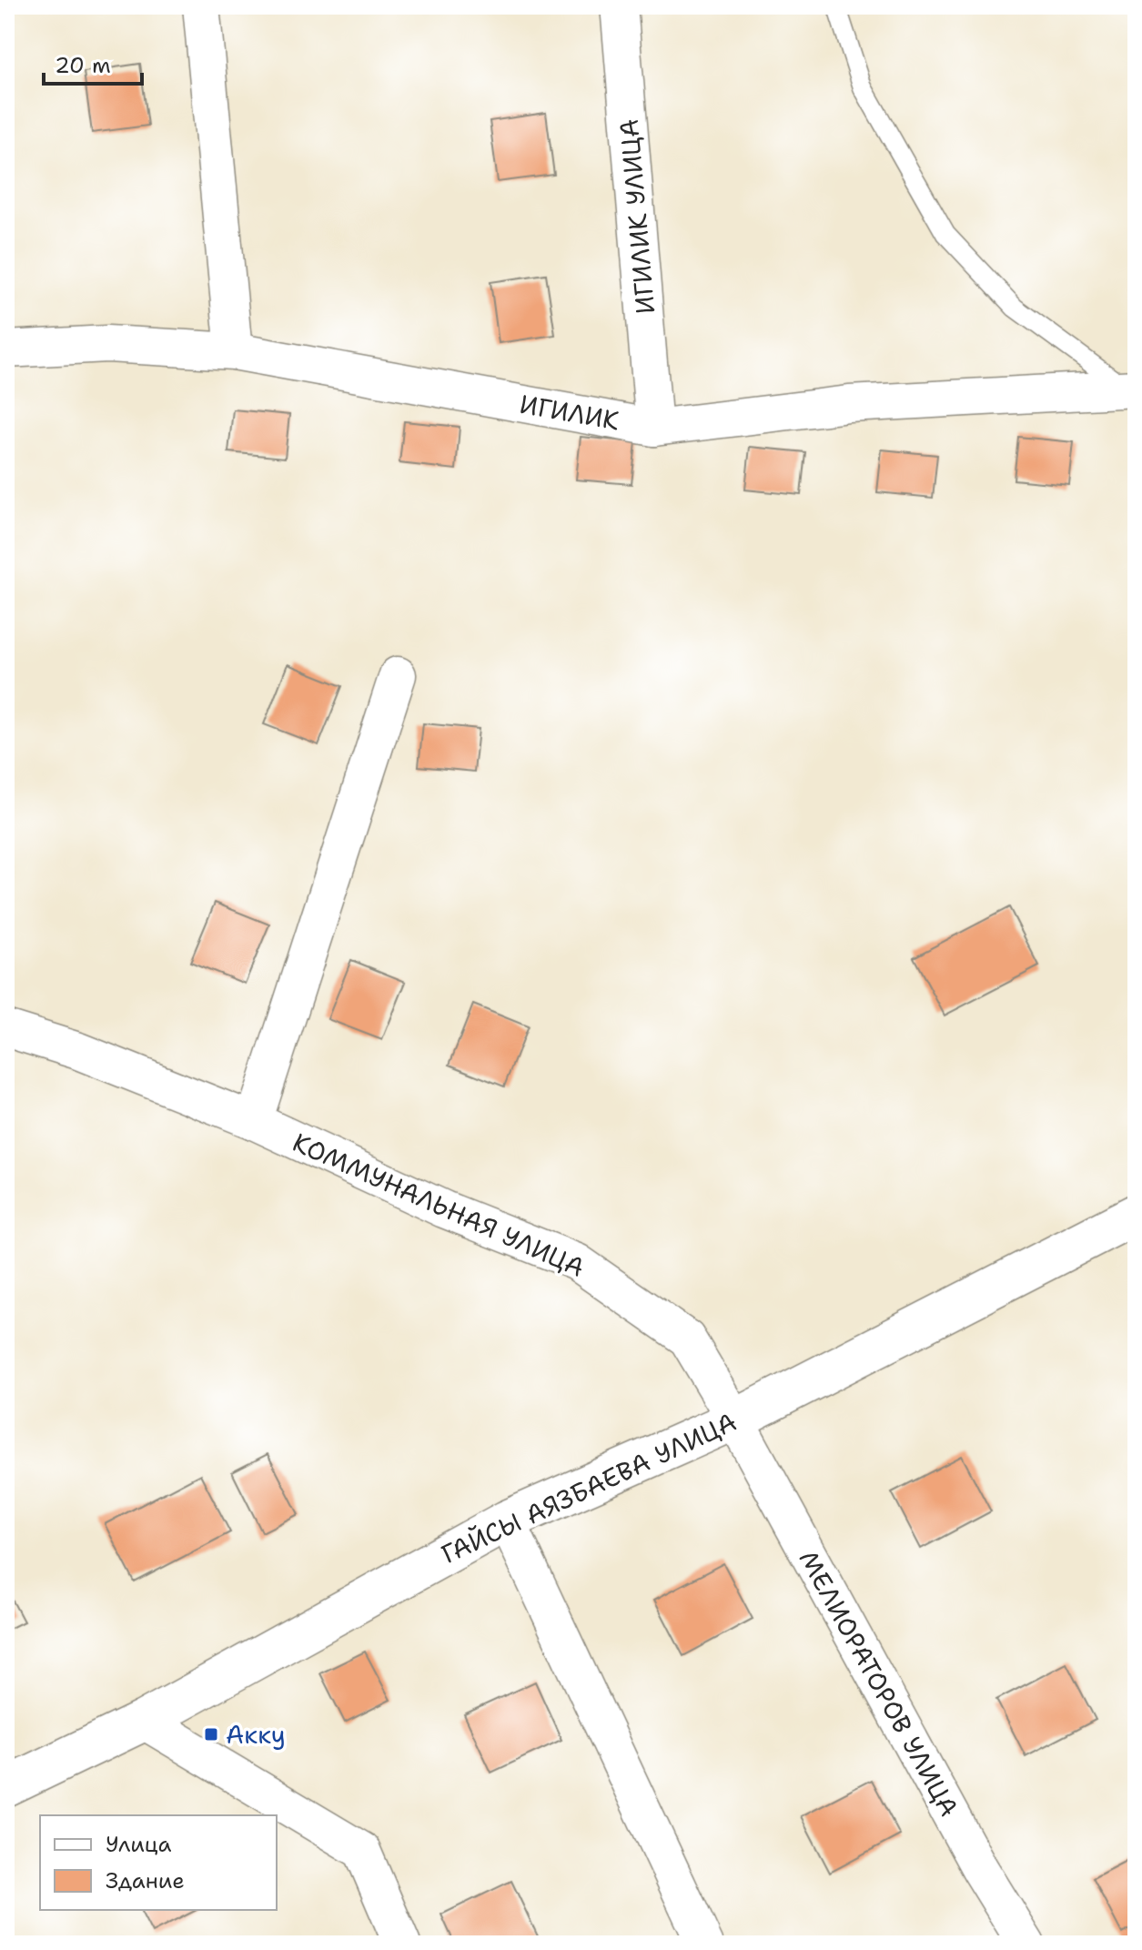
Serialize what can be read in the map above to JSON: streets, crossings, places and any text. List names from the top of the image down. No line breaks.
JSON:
{"streets":{"highway":["ГАЙСЫ АЯЗБАЕВА УЛИЦА"],"street":["ИГИЛИК УЛИЦА","ИГИЛИК","КОММУНАЛЬНАЯ УЛИЦА","МЕЛИОРАТОРОВ УЛИЦА"]},"crossings":[["ИГИЛИК УЛИЦА","ИГИЛИК"],["КОММУНАЛЬНАЯ УЛИЦА","ГАЙСЫ АЯЗБАЕВА УЛИЦА"],["КОММУНАЛЬНАЯ УЛИЦА","МЕЛИОРАТОРОВ УЛИЦА"],["ГАЙСЫ АЯЗБАЕВА УЛИЦА","МЕЛИОРАТОРОВ УЛИЦА"]],"places":{"transit":["Акку"]},"legend":["Улица","Здание"],"scale_bar":"20 m"}
